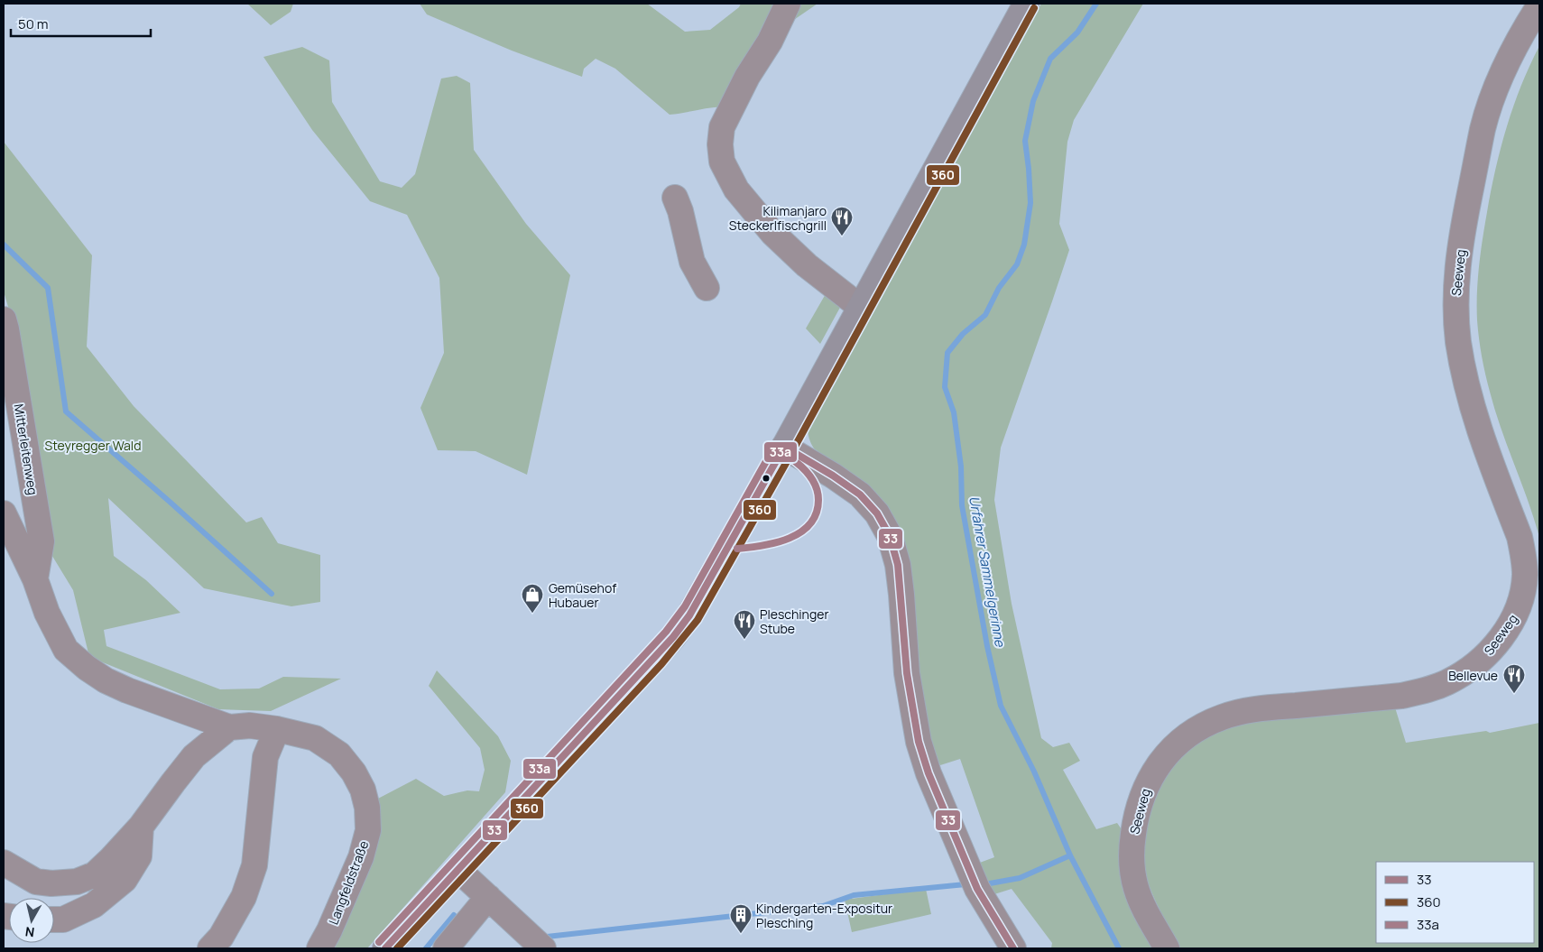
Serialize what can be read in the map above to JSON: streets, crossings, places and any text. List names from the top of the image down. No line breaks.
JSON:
{"streets":{"street":["Seeweg","Mitterleitenweg","Langfeldstraße"]},"crossings":[["Mitterleitenweg","Langfeldstraße"]],"water":["Urfahrer Sammelgerinne"],"parks":["Steyregger Wald"],"places":{"restaurant":["Kilimanjaro Steckerlfischgrill","Pleschinger Stube","Bellevue"],"shop":["Gemüsehof Hubauer"],"building":["Kindergarten-Expositur Plesching"]},"lines":["transit line 360","transit line 33","transit line 33a"],"legend":["33","360","33a"],"scale_bar":"50 m","north":"bottom"}
